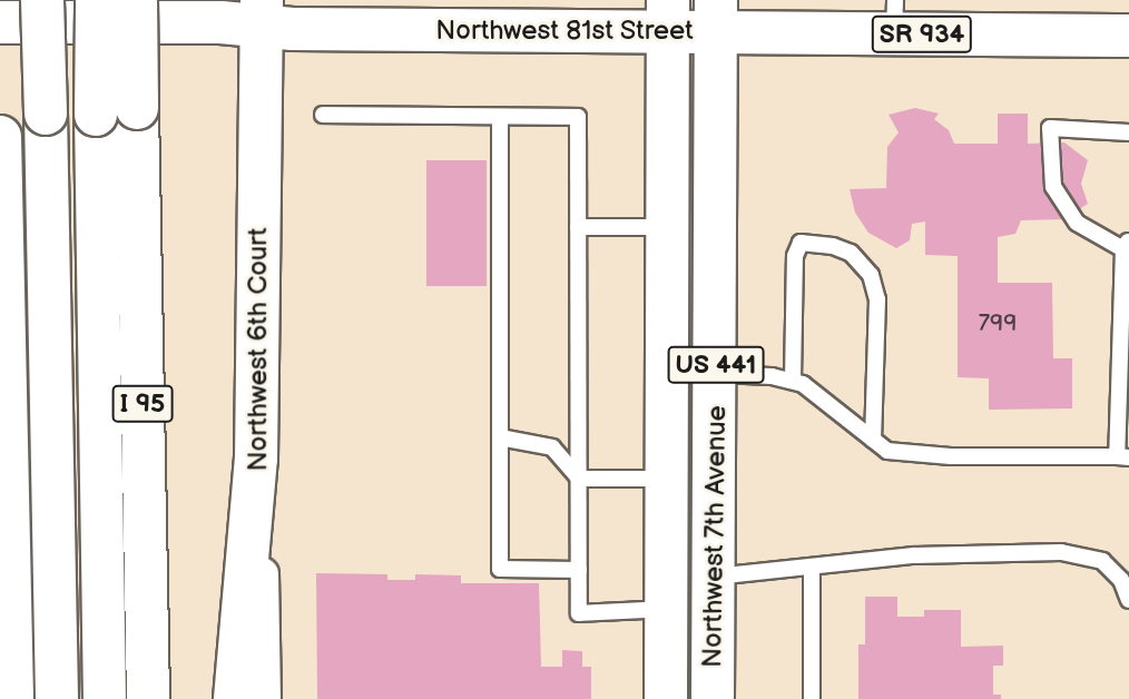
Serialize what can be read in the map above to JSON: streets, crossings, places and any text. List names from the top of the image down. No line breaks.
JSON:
{"streets":{"main road":["Northwest 81st Street","SR 934","Northwest 6th Court","US 441","I 95","Northwest 7th Avenue"]},"crossings":[["Northwest 81st Street","Northwest 6th Court"],["Northwest 81st Street","Northwest 7th Avenue"]],"house_numbers":["799"]}
